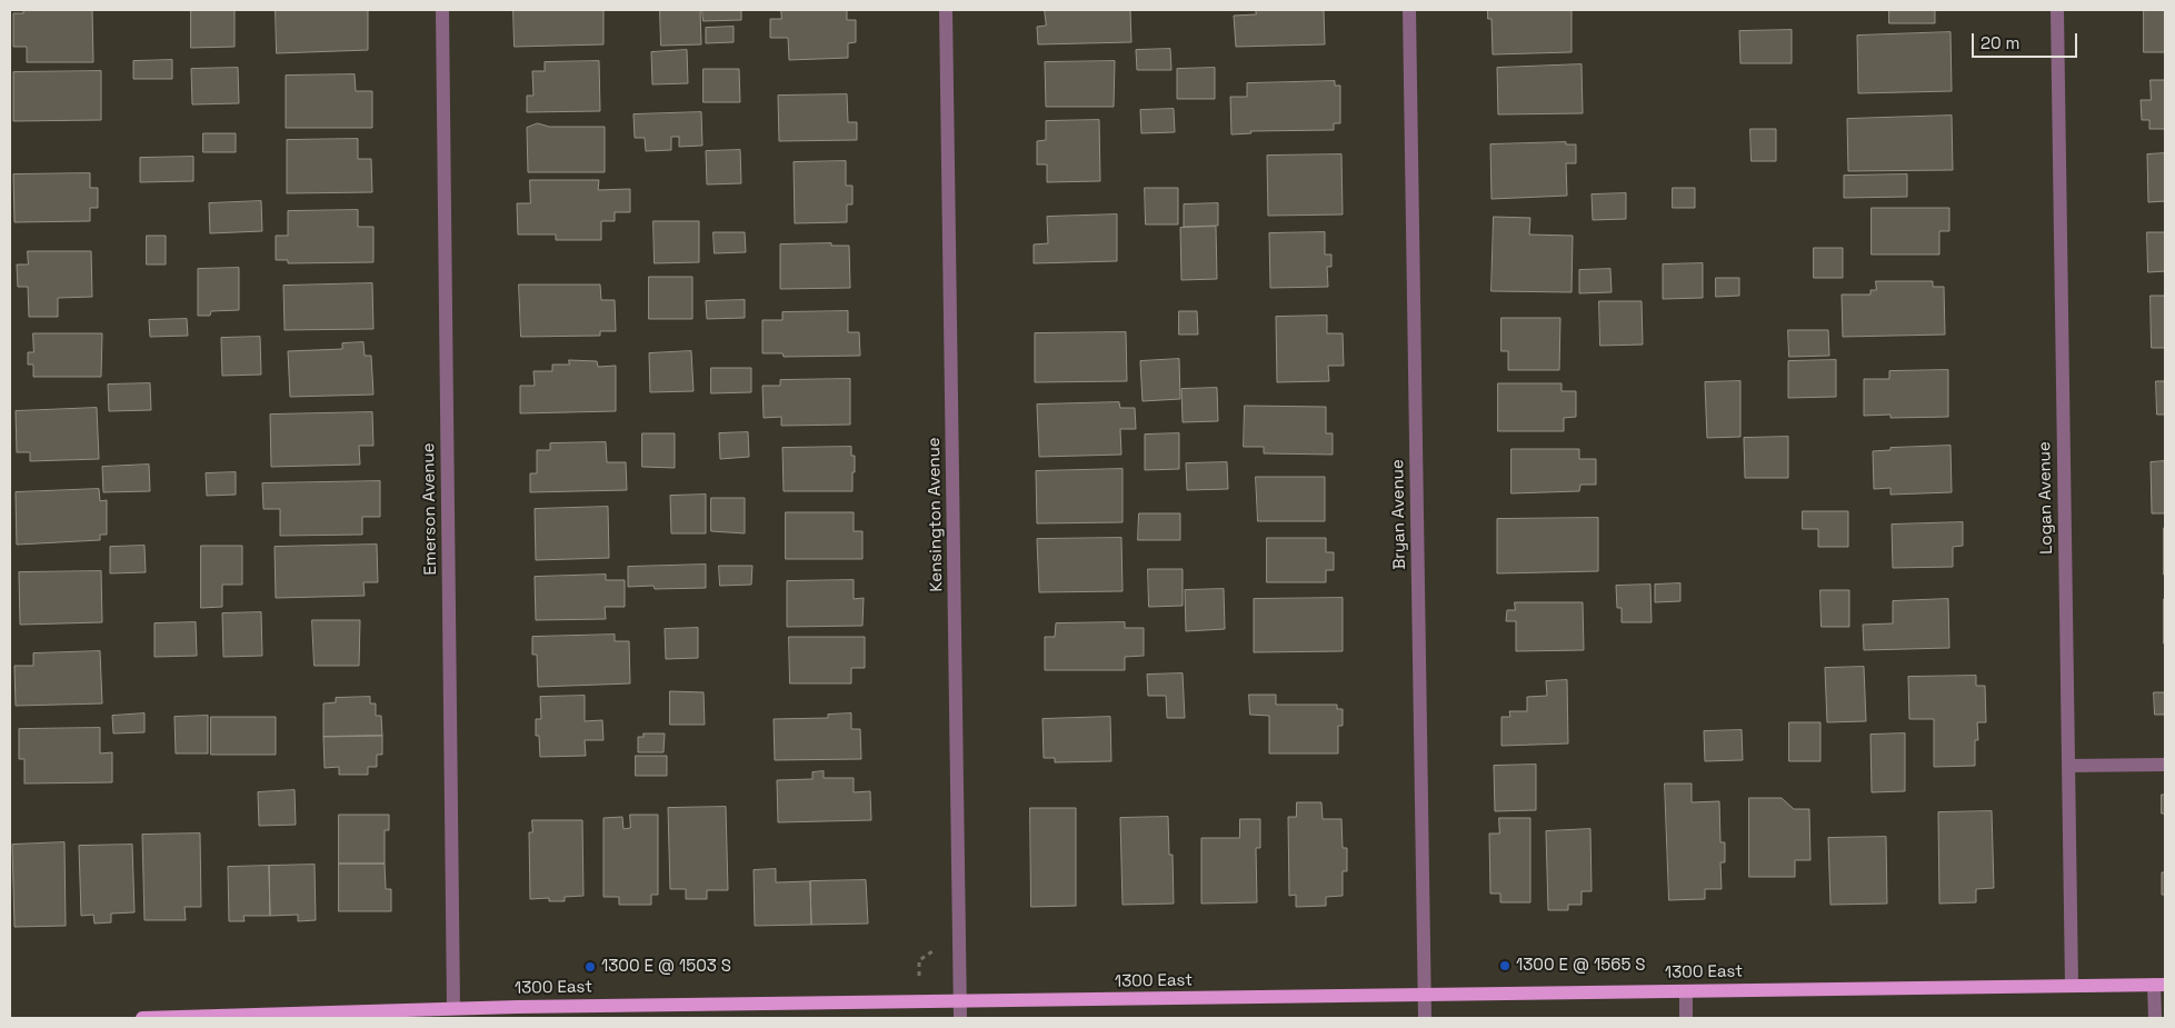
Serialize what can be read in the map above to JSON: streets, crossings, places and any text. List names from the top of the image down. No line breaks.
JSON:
{"streets":{"main road":["1300 East"],"street":["Logan Avenue","Emerson Avenue","Kensington Avenue","Bryan Avenue"]},"crossings":[["Logan Avenue","1300 East"],["Emerson Avenue","1300 East"],["Kensington Avenue","1300 East"],["Bryan Avenue","1300 East"]],"places":["1300 E @ 1565 S","1300 E @ 1503 S"],"scale_bar":"20 m"}
